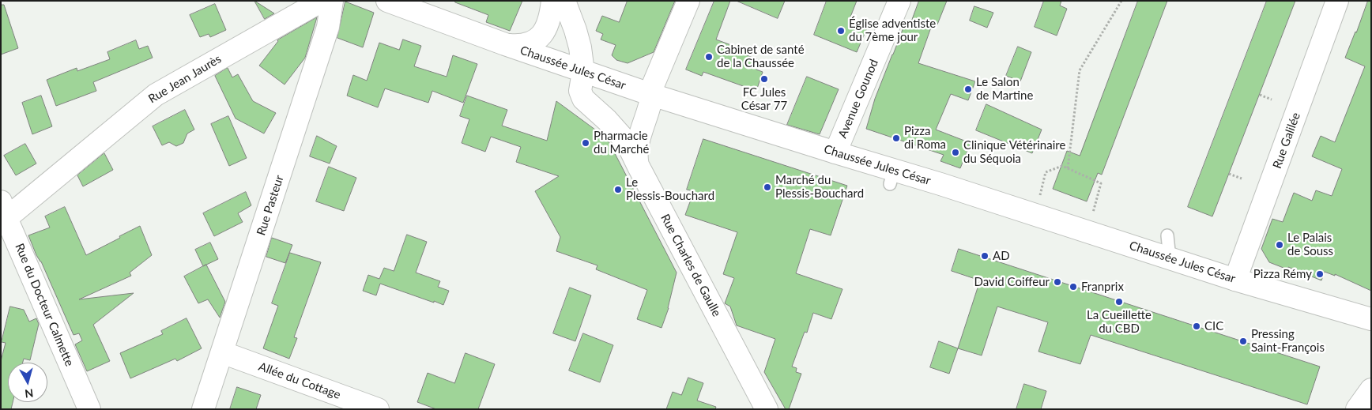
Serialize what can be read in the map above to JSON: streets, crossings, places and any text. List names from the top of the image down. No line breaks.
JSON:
{"streets":{"street":["Chaussée Jules César","Rue Jean Jaurès","Avenue Gounod","Rue Galilée","Rue Pasteur","Rue Charles de Gaulle","Rue du Docteur Calmette","Allée du Cottage"]},"crossings":[["Chaussée Jules César","Avenue Gounod"],["Chaussée Jules César","Rue Galilée"],["Chaussée Jules César","Rue Charles de Gaulle"],["Rue Jean Jaurès","Rue du Docteur Calmette"],["Rue Pasteur","Allée du Cottage"]],"places":["Église adventiste du 7ème jour","Cabinet de santé de la Chaussée","FC Jules César 77","Le Salon de Martine","Pizza di Roma","Pharmacie du Marché","Clinique Vétérinaire du Séquoia","Marché du Plessis-Bouchard","Le Plessis-Bouchard","Le Palais de Souss","AD","Pizza Rémy","David Coiffeur","Franprix","La Cueillette du CBD","CIC","Pressing Saint-François"],"north":"bottom"}
